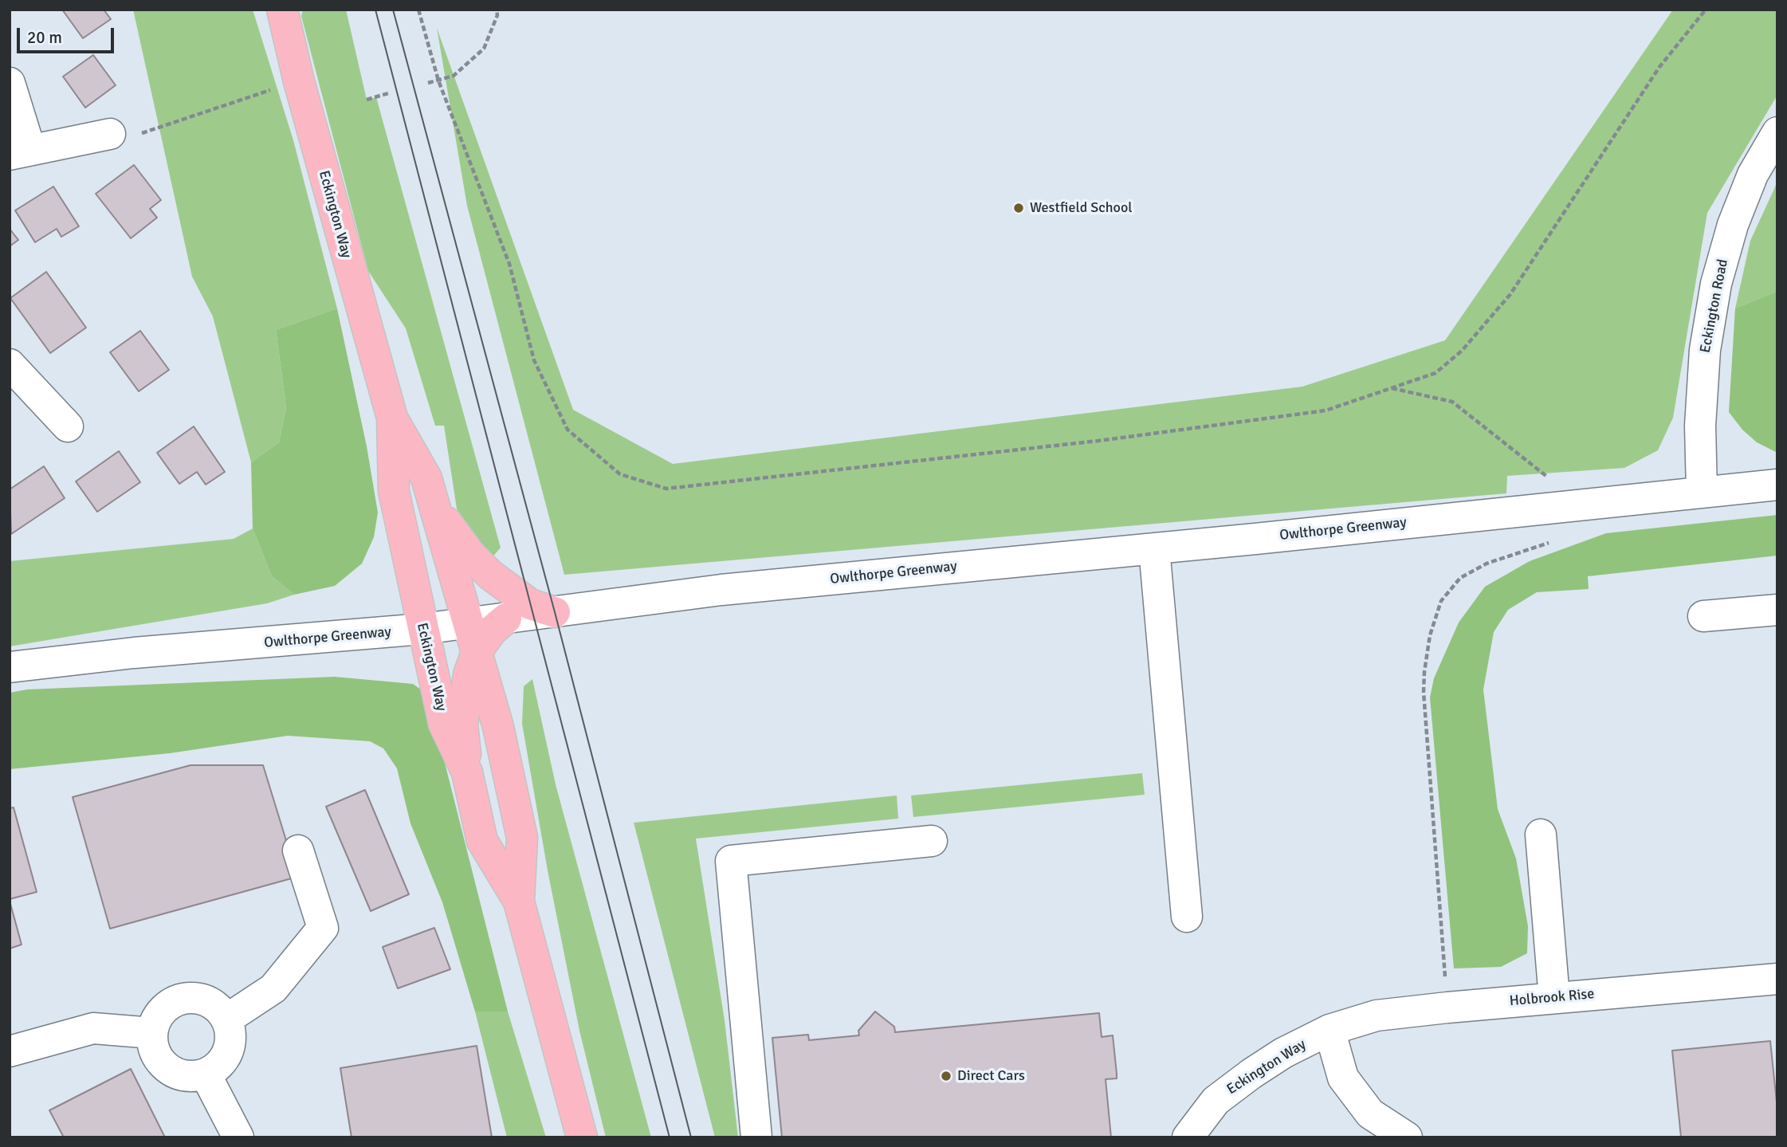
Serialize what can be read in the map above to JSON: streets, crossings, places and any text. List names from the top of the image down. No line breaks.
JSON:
{"streets":{"main road":["Eckington Way"],"street":["Eckington Road","Owlthorpe Greenway","Holbrook Rise"]},"crossings":[["Eckington Way","Owlthorpe Greenway"],["Eckington Way","Holbrook Rise"],["Eckington Road","Owlthorpe Greenway"]],"places":["Westfield School","Direct Cars"],"scale_bar":"20 m"}
